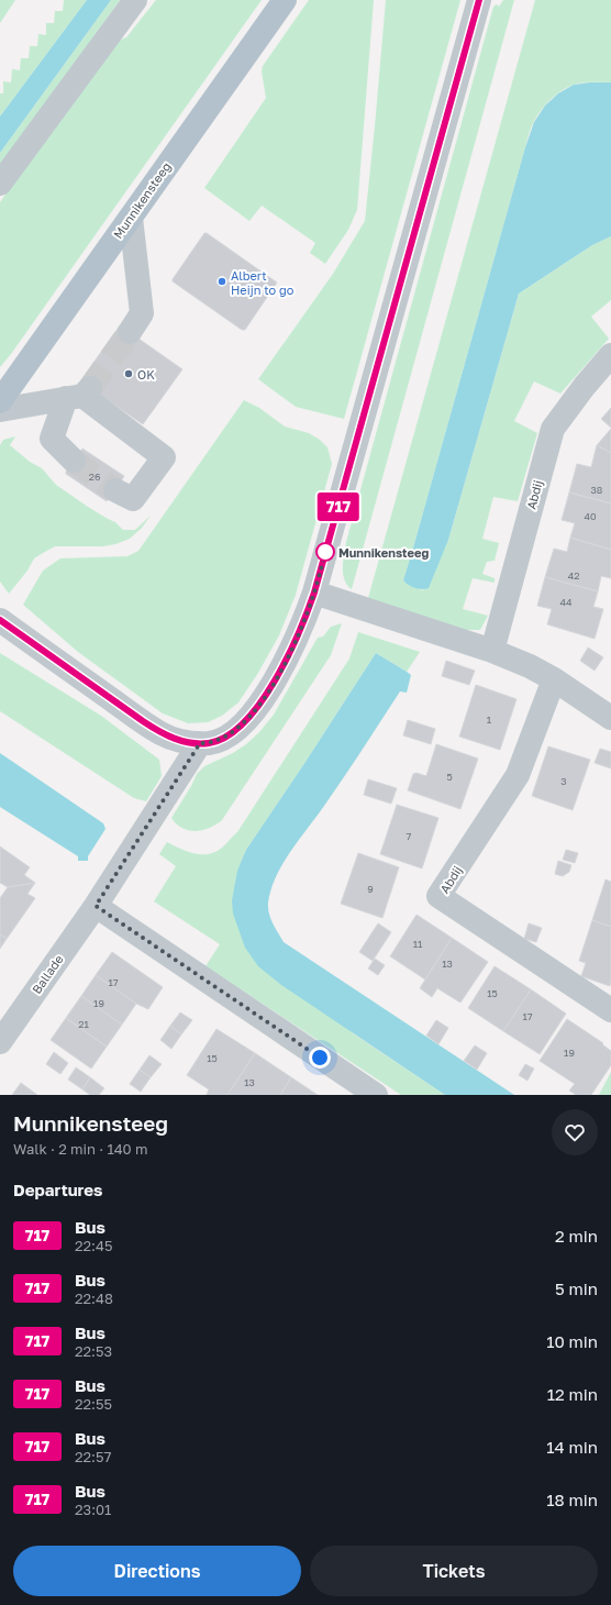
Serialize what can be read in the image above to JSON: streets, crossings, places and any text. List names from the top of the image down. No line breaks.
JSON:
{"streets":{"main road":["Munnikensteeg"],"street":["Abdij","Ballade"]},"places":["Albert Heijn to go","OK","Munnikensteeg"],"lines":["bus line 717"],"house_numbers":["26","38","40","42","44","1","5","3","7","9","11","13","17","15","19","17","21","19","15","13"],"page":{"on_map":"717","heading":[["Munnikensteeg","Walk · 2 min · 140 m"],"Departures"],"list":[{"mark":"717","name":"Bus","note":"22:45","value":"2 min"},{"mark":"717","name":"Bus","note":"22:48","value":"5 min"},{"mark":"717","name":"Bus","note":"22:53","value":"10 min"},{"mark":"717","name":"Bus","note":"22:55","value":"12 min"},{"mark":"717","name":"Bus","note":"22:57","value":"14 min"},{"mark":"717","name":"Bus","note":"23:01","value":"18 min"}],"buttons":["Directions","Tickets"]}}
